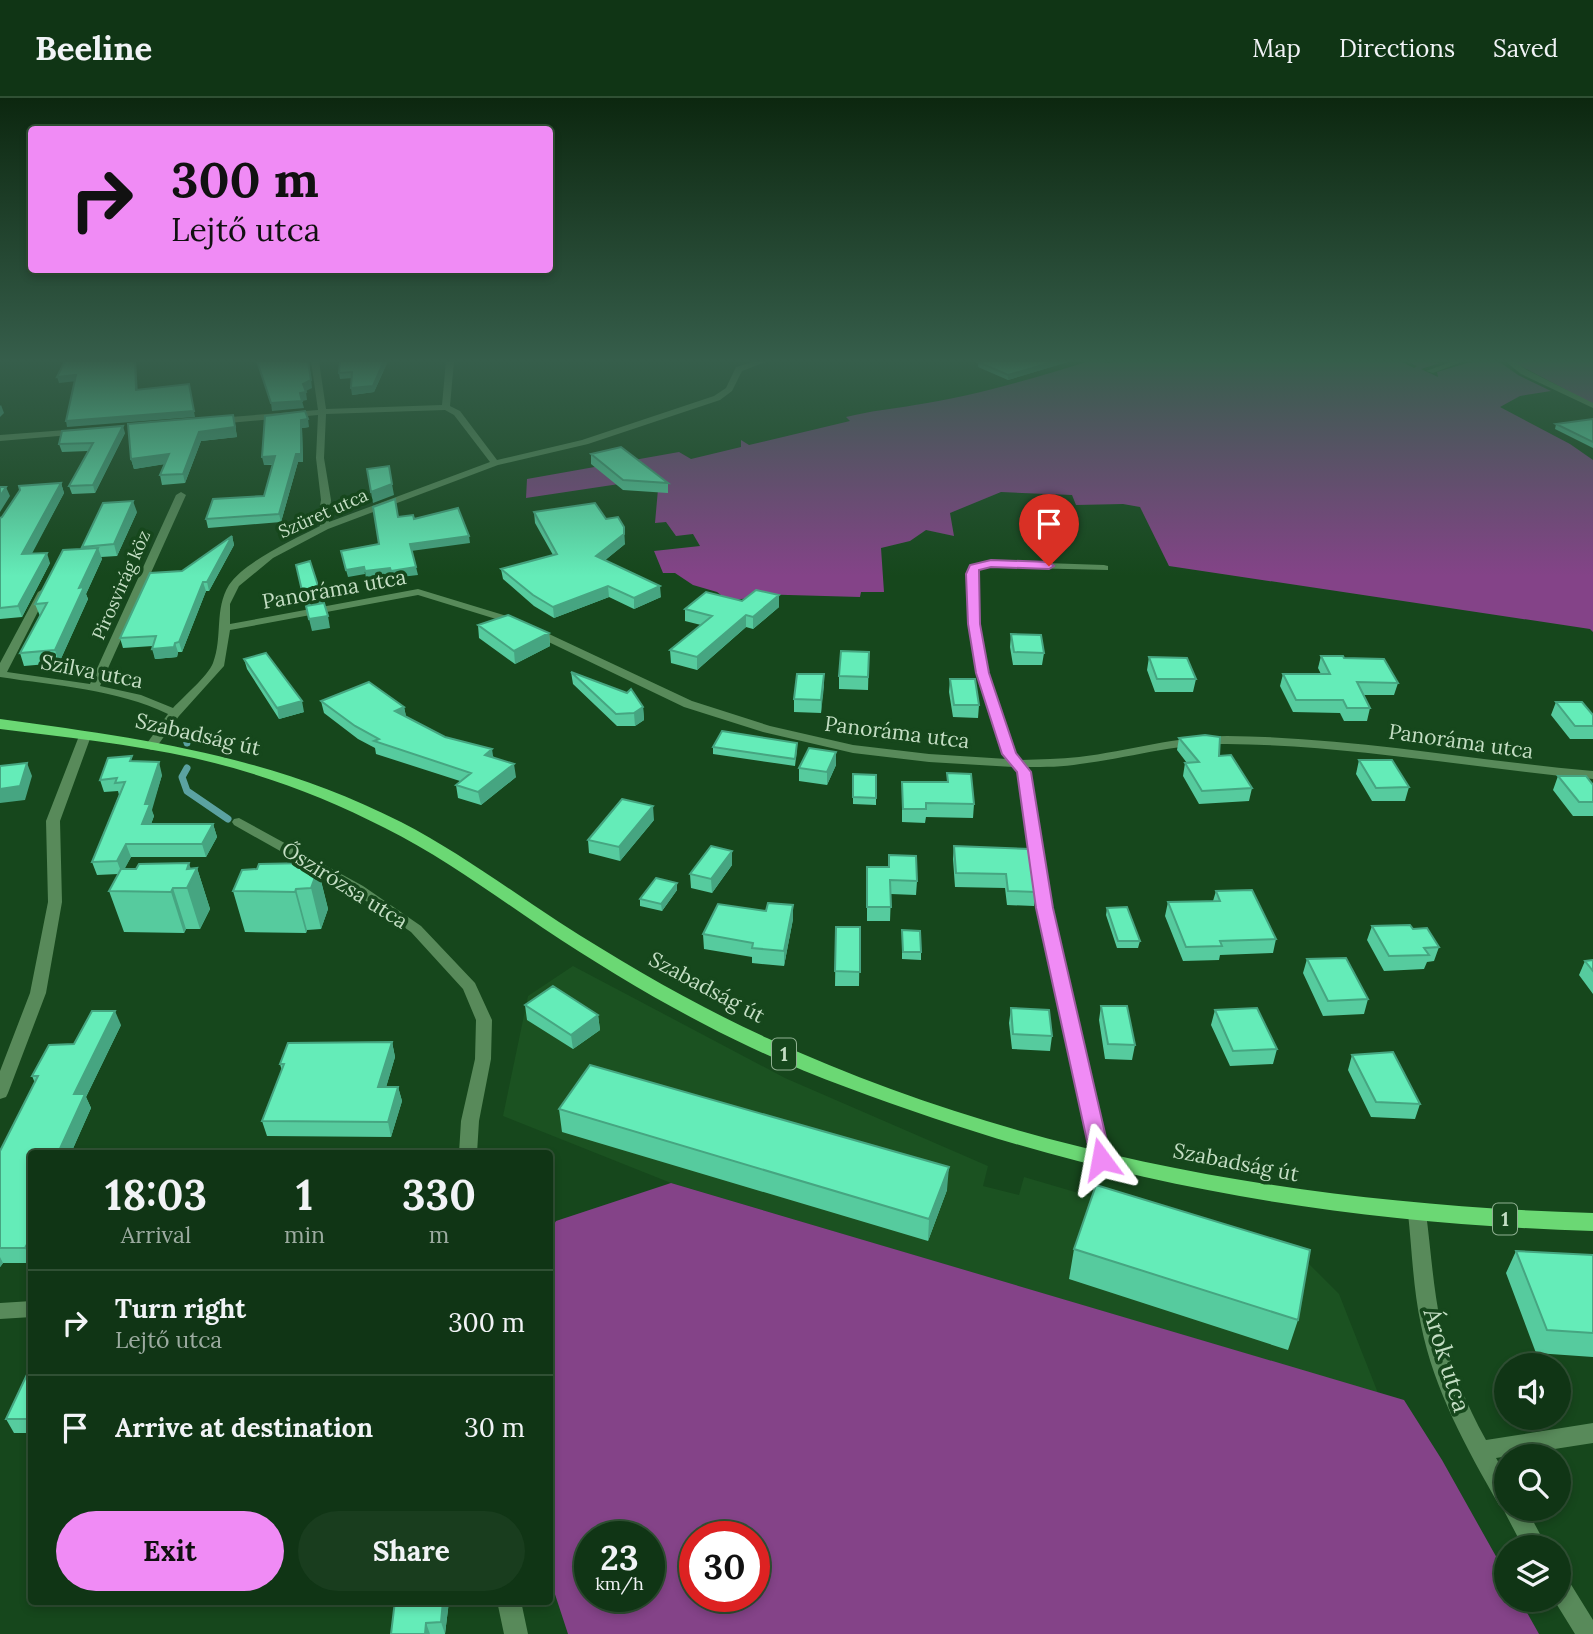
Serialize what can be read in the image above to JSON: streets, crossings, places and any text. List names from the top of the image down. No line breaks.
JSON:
{"streets":{"main road":["Szabadság út","1"],"street":["Szüret utca","Pirosvirág köz","Panoráma utca","Szilva utca","Őszirózsa utca","Árok utca"]},"crossings":[["Szüret utca","Panoráma utca"],["Szüret utca","Szilva utca"],["Szüret utca","Szabadság út"],["Pirosvirág köz","Szilva utca"],["Szabadság út","Árok utca"]],"page":{"header":"Beeline","nav":["Map","Directions","Saved"],"turn":["300 m","Lejtő utca"],"eta":["18:03","Arrival","1","min","330","m"],"list":[{"name":"Turn right","note":"Lejtő utca","value":"300 m"},{"name":"Arrive at destination","value":"30 m"}],"buttons":["Exit","Share"],"speed":"23 km/h","limit":"30"}}
